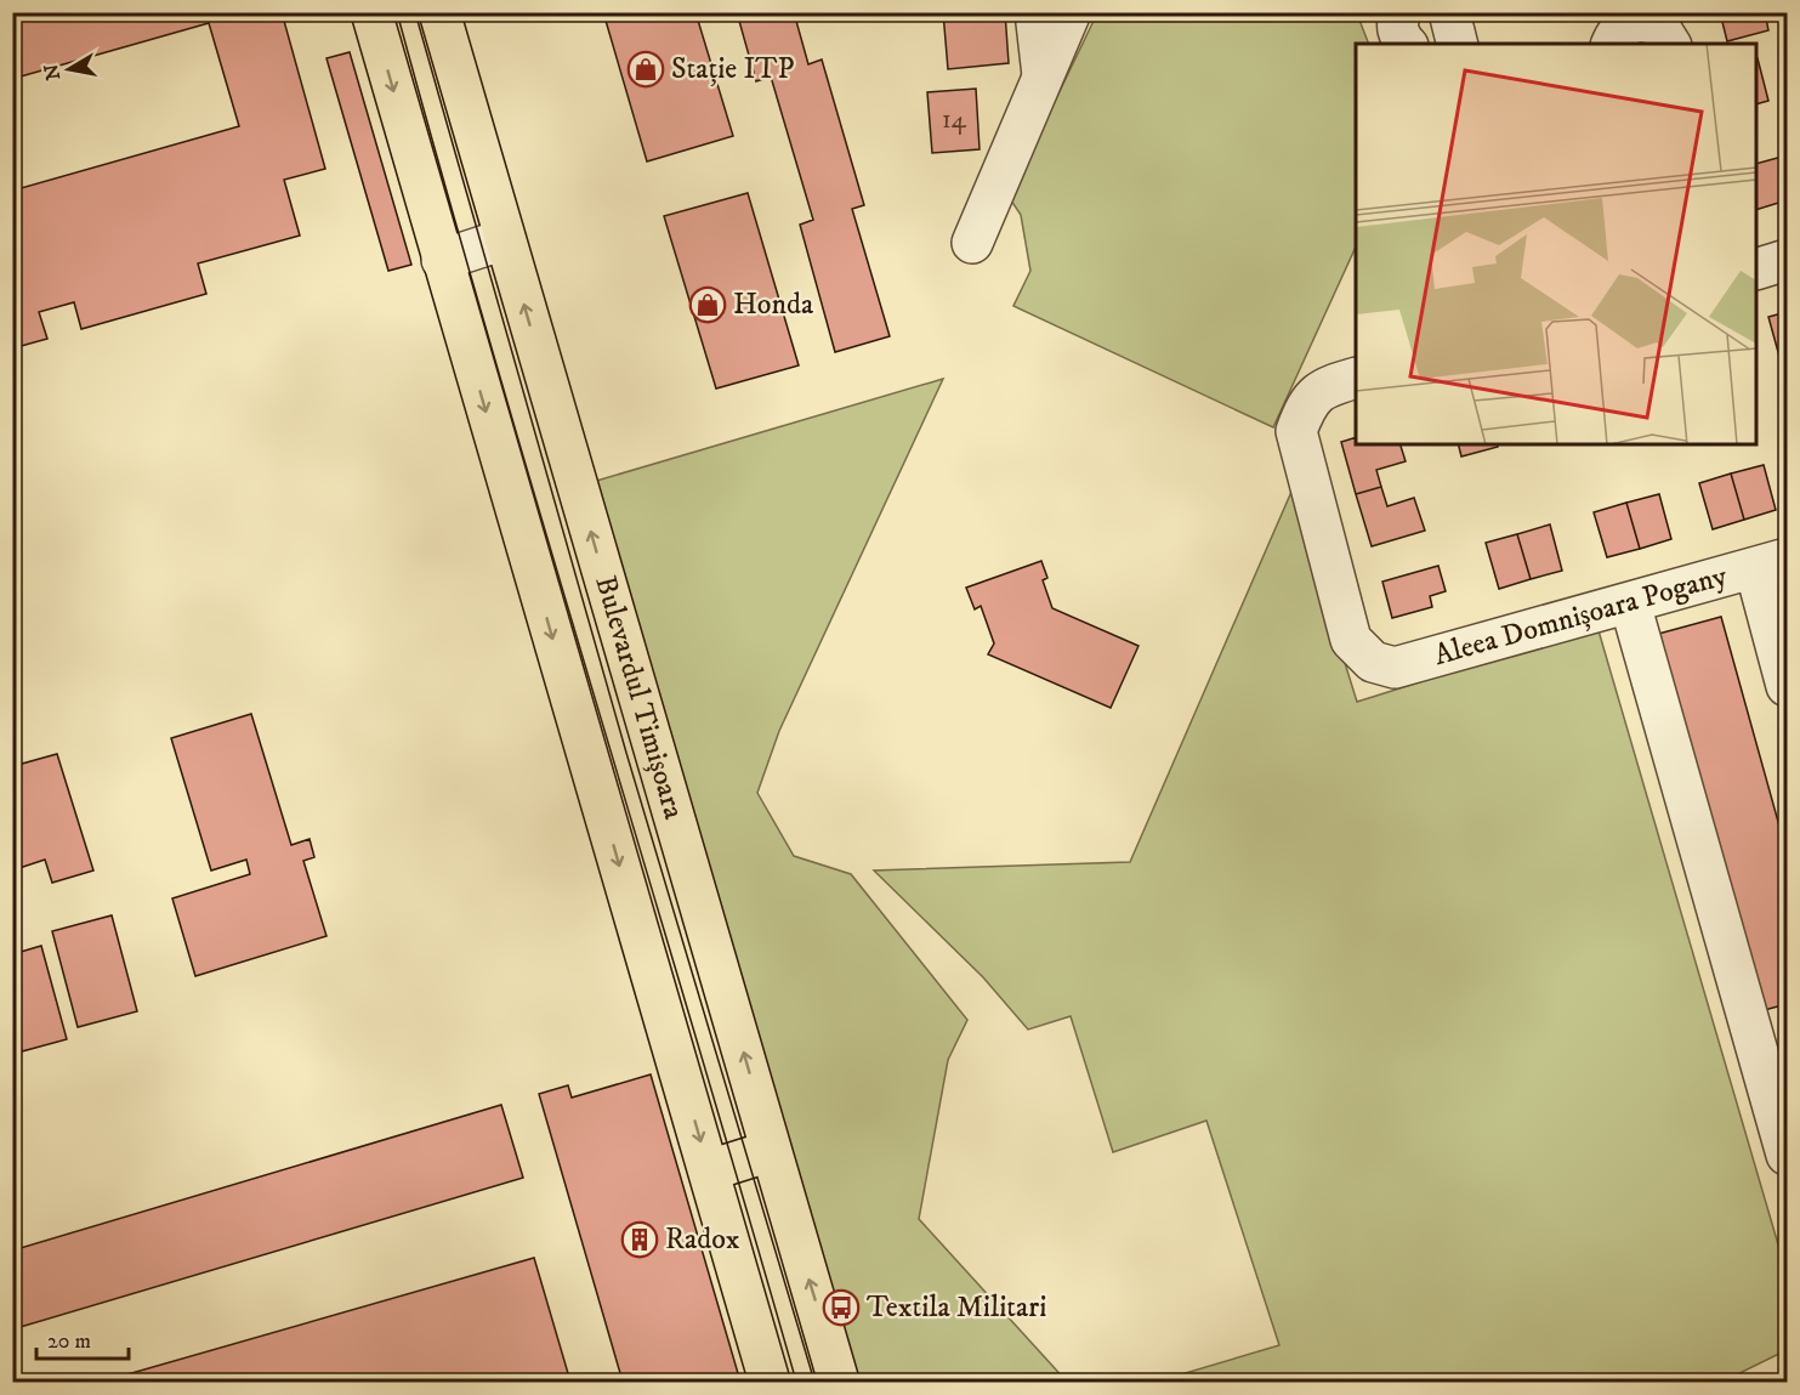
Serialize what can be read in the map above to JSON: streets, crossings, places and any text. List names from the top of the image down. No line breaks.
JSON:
{"streets":{"main road":["Bulevardul Timișoara"],"street":["Aleea Domnișoara Pogany"]},"places":{"shop":["Stație ITP","Honda"],"building":["Radox"],"bus stop":["Textila Militari"]},"house_numbers":["14"],"scale_bar":"20 m","north":"left"}
